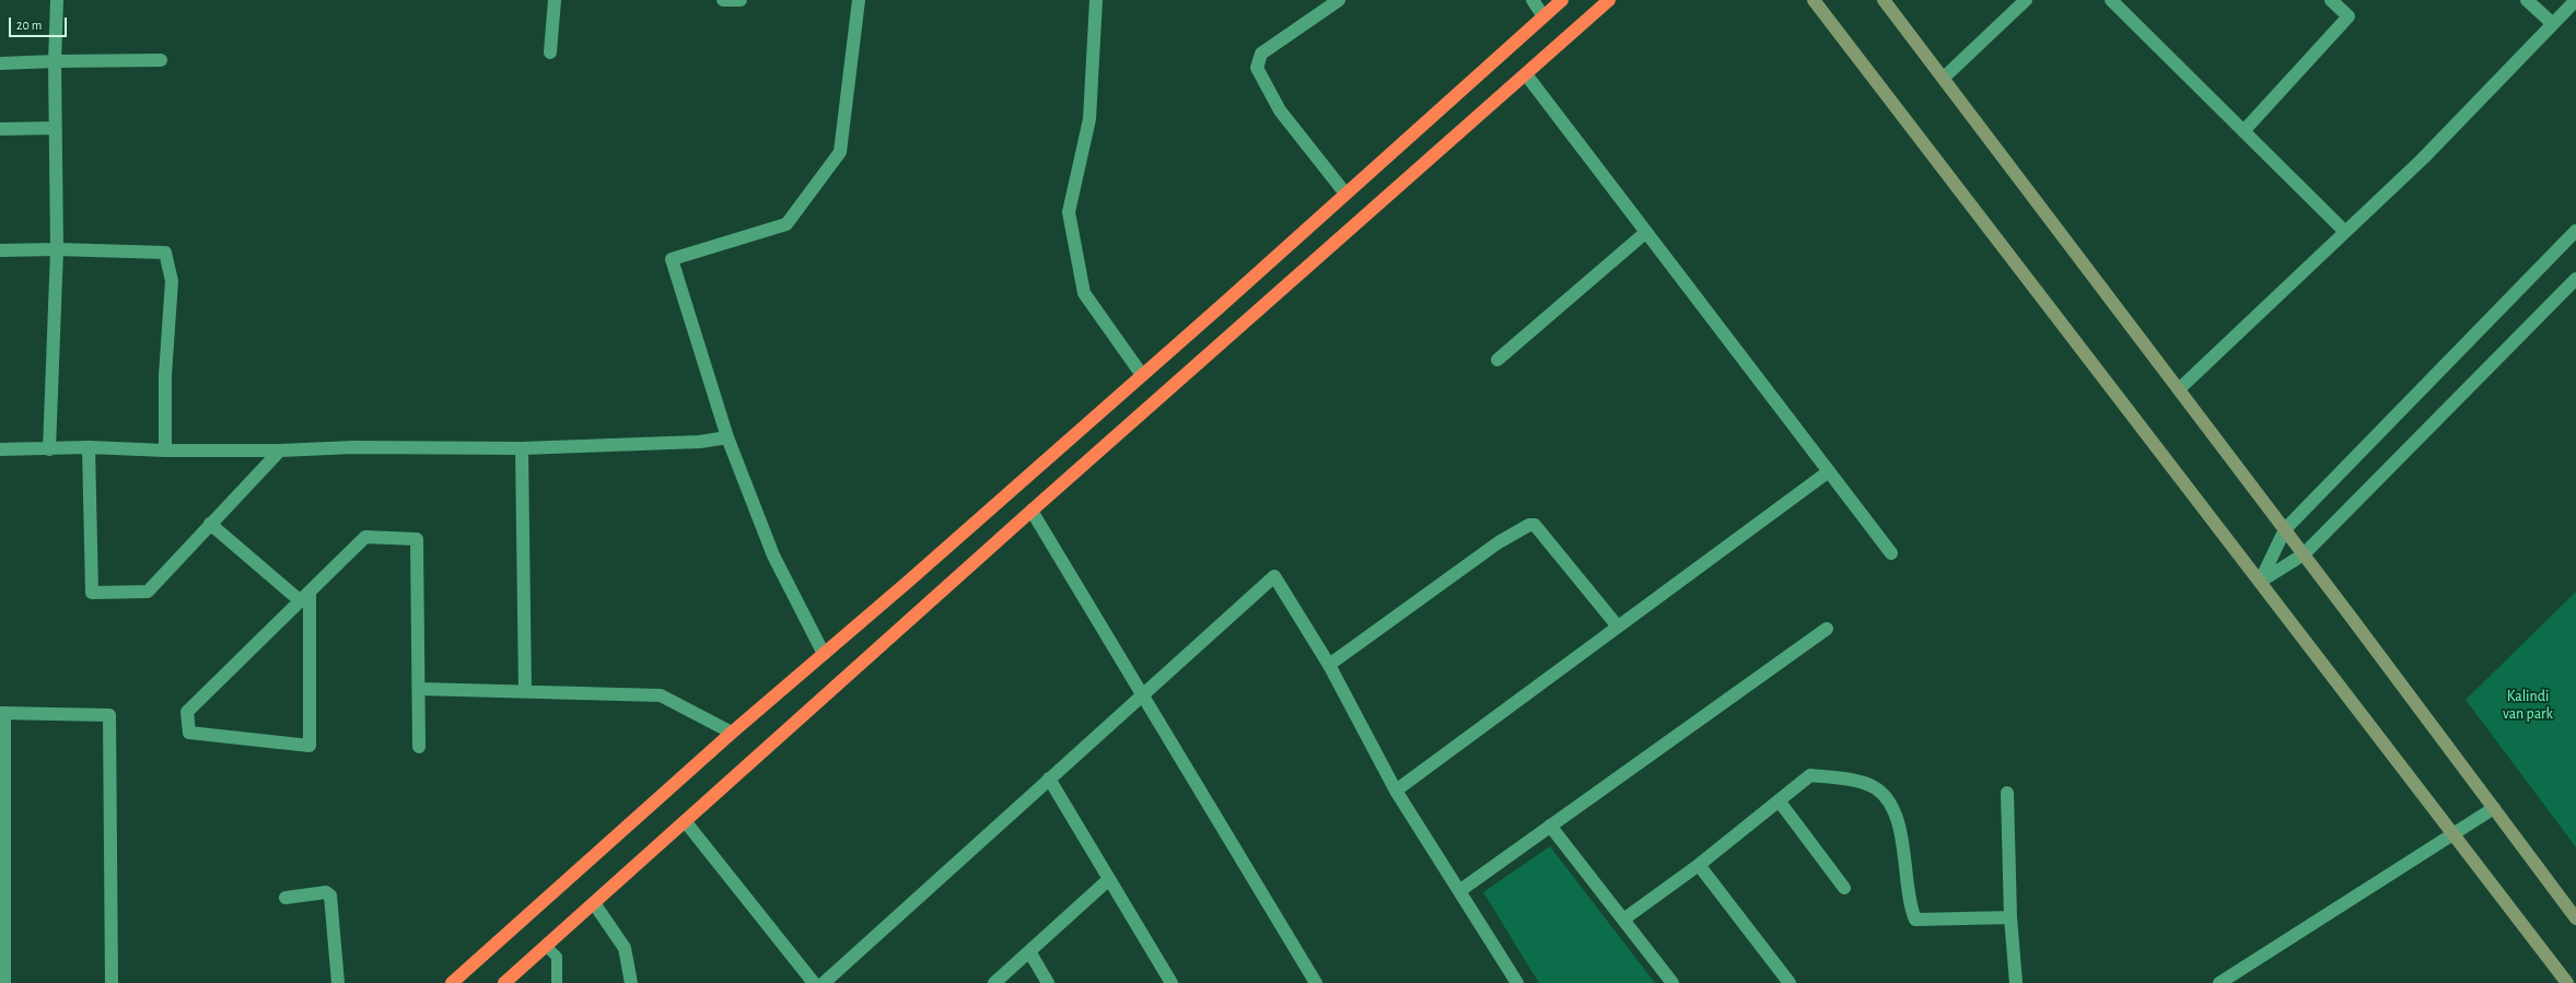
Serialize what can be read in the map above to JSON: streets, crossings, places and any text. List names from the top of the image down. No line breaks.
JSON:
{"parks":["Kalindi van park"],"scale_bar":"20 m"}
